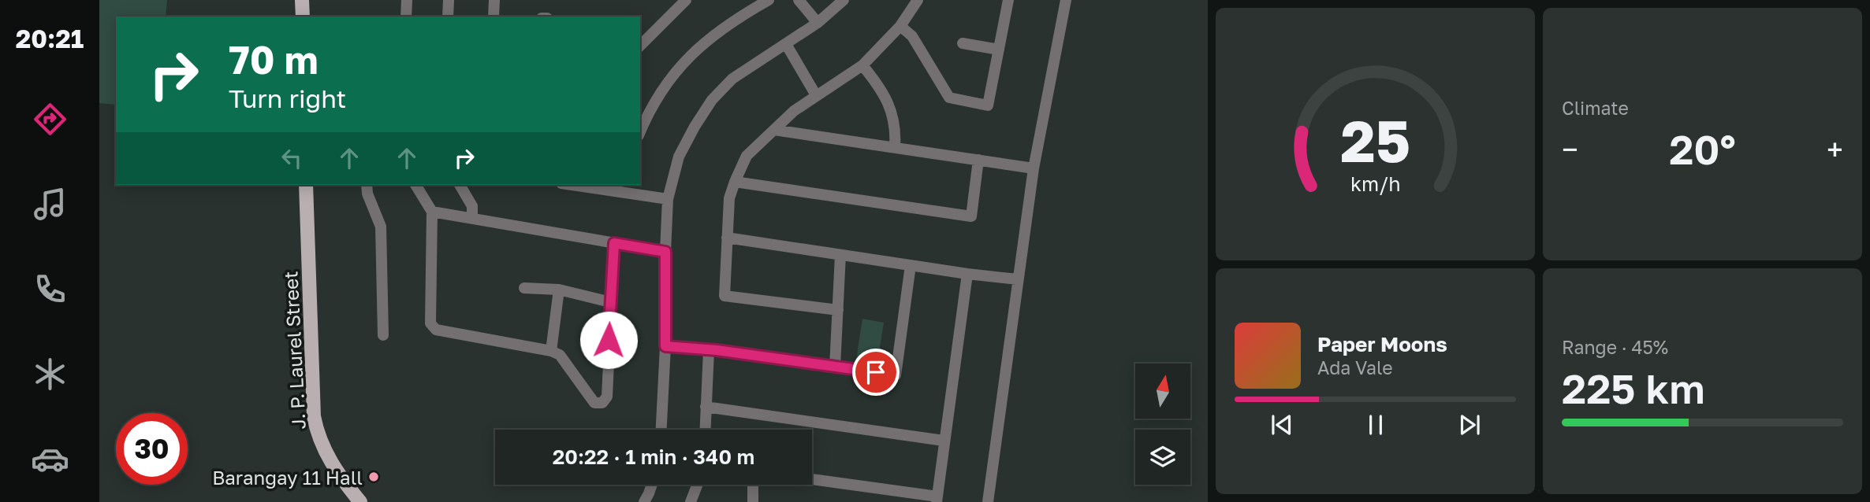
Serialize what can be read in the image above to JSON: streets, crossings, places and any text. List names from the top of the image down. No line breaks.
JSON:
{"streets":{"main road":["J. P. Laurel Street"]},"places":["Barangay 11 Hall"],"north":"top","page":{"tabs":"20:21","tile":["Climate",["Range · 45%","225 km"]],"turn":["70 m","Turn right"],"heat":["−","20°","+"],"song":["Paper Moons","Ada Vale"],"limit":"30","trip":"20:22 · 1 min · 340 m","gauge":["25","km/h"]}}
